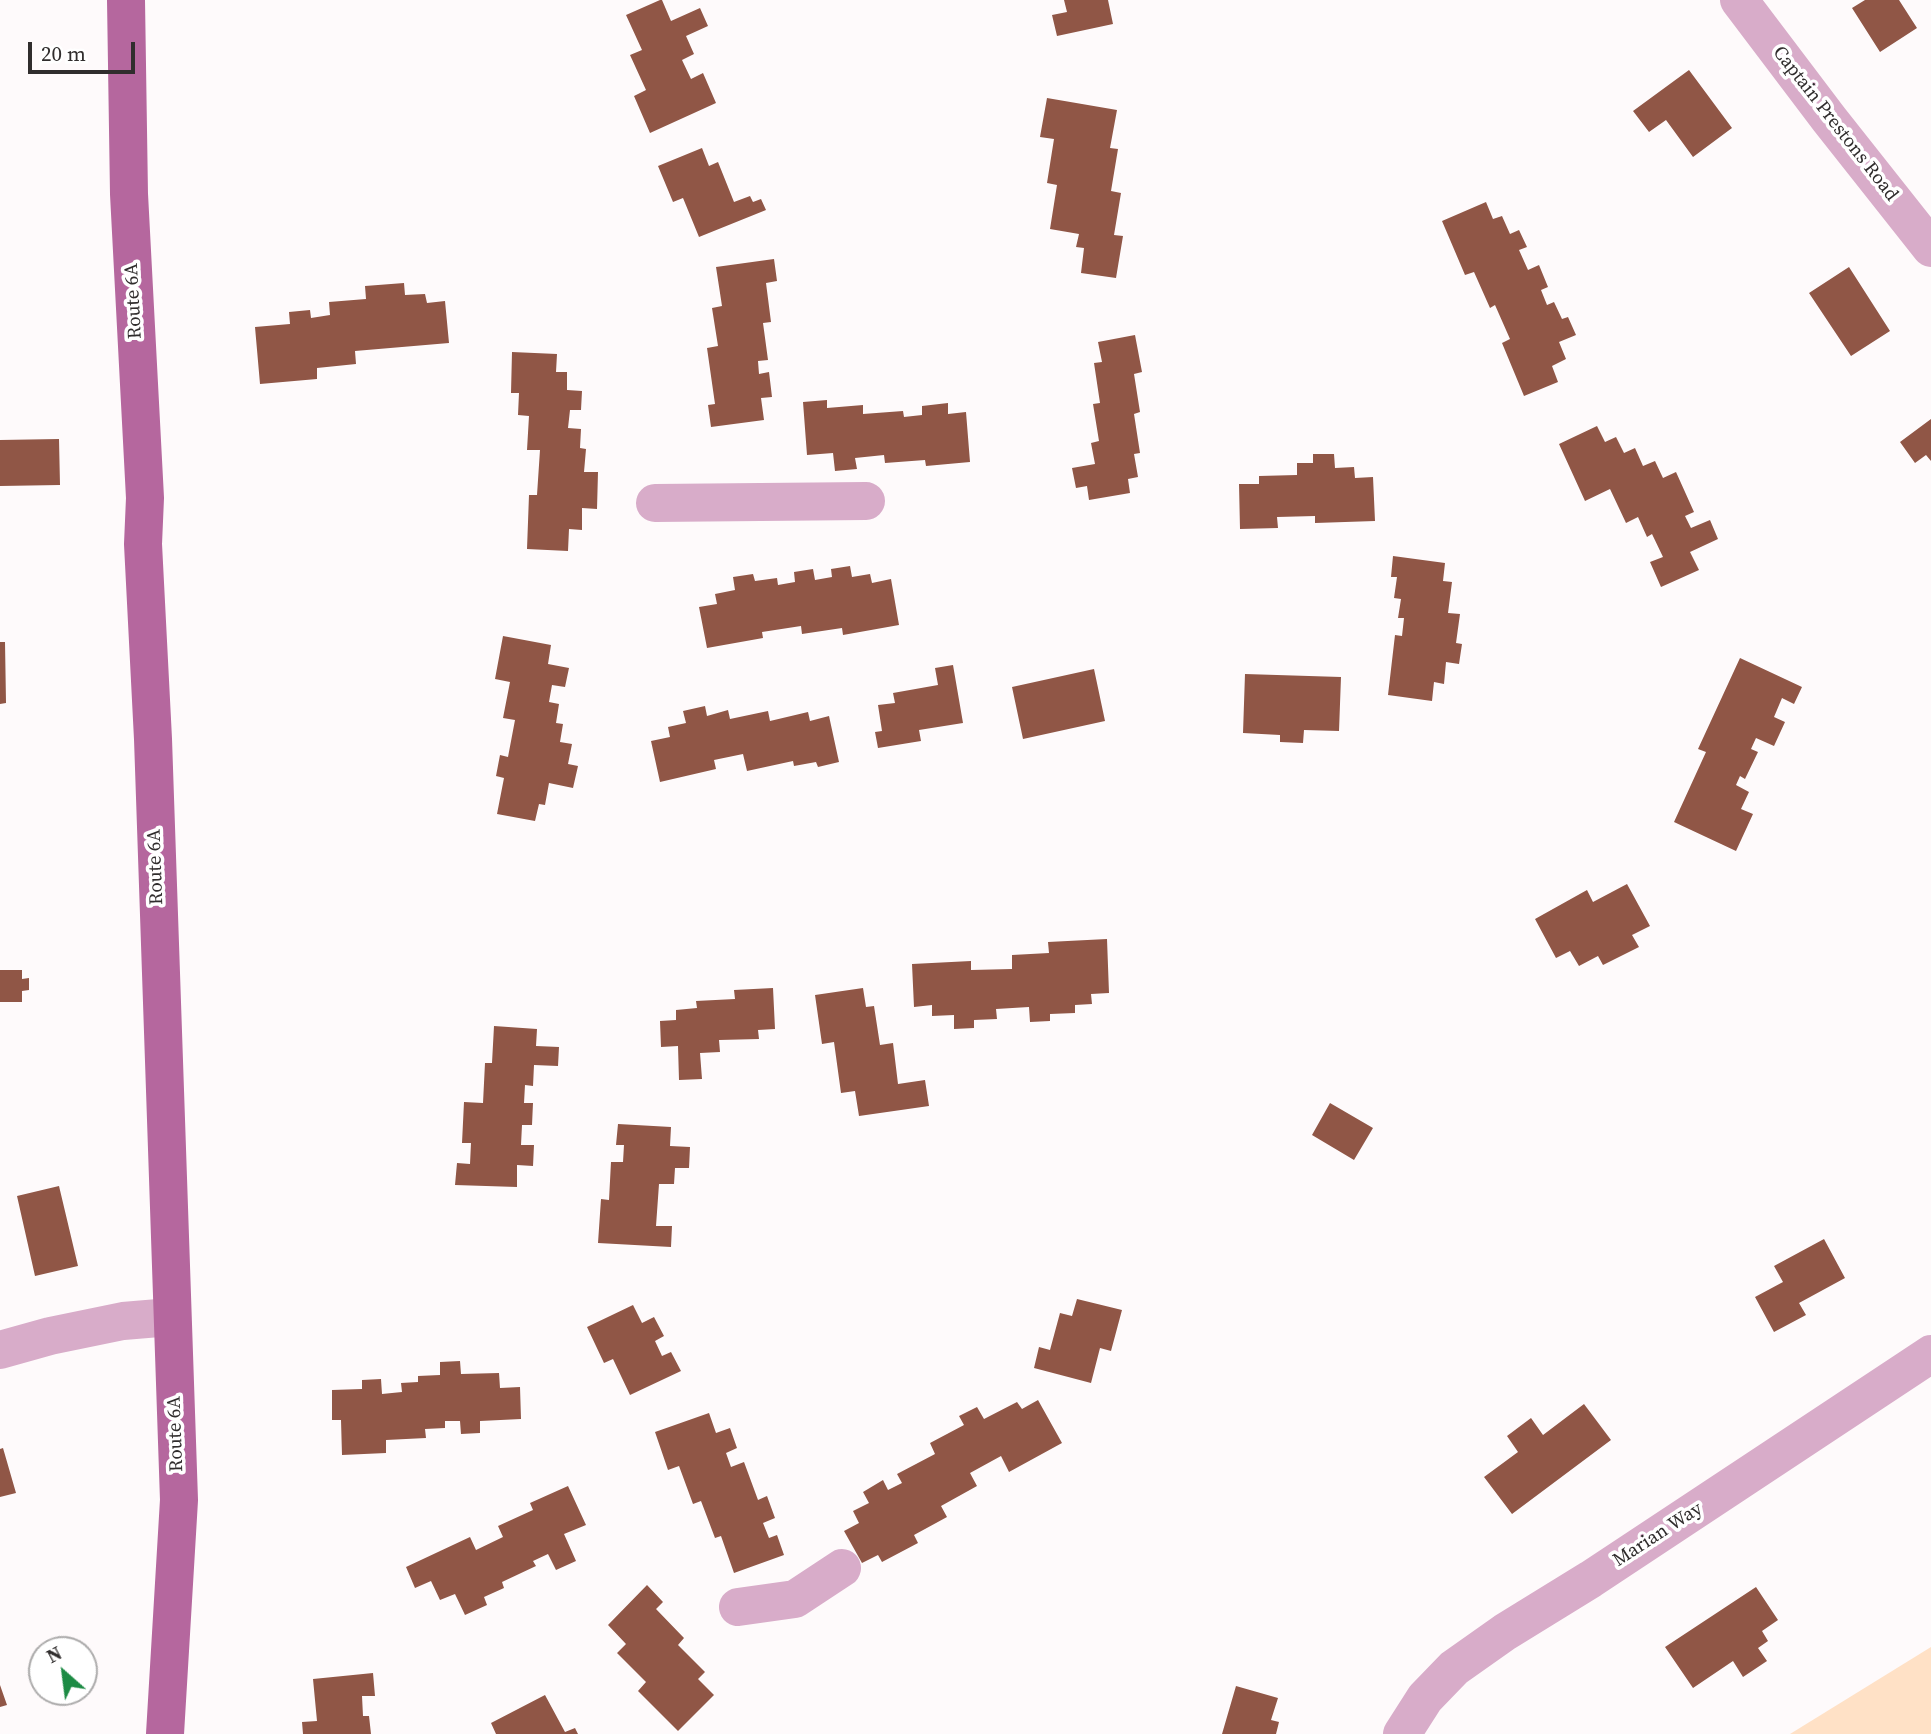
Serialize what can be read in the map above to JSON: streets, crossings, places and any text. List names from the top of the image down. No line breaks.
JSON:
{"streets":{"main road":["Route 6A"],"street":["Captain Prestons Road","Marian Way"]},"scale_bar":"20 m","north":"top left"}
